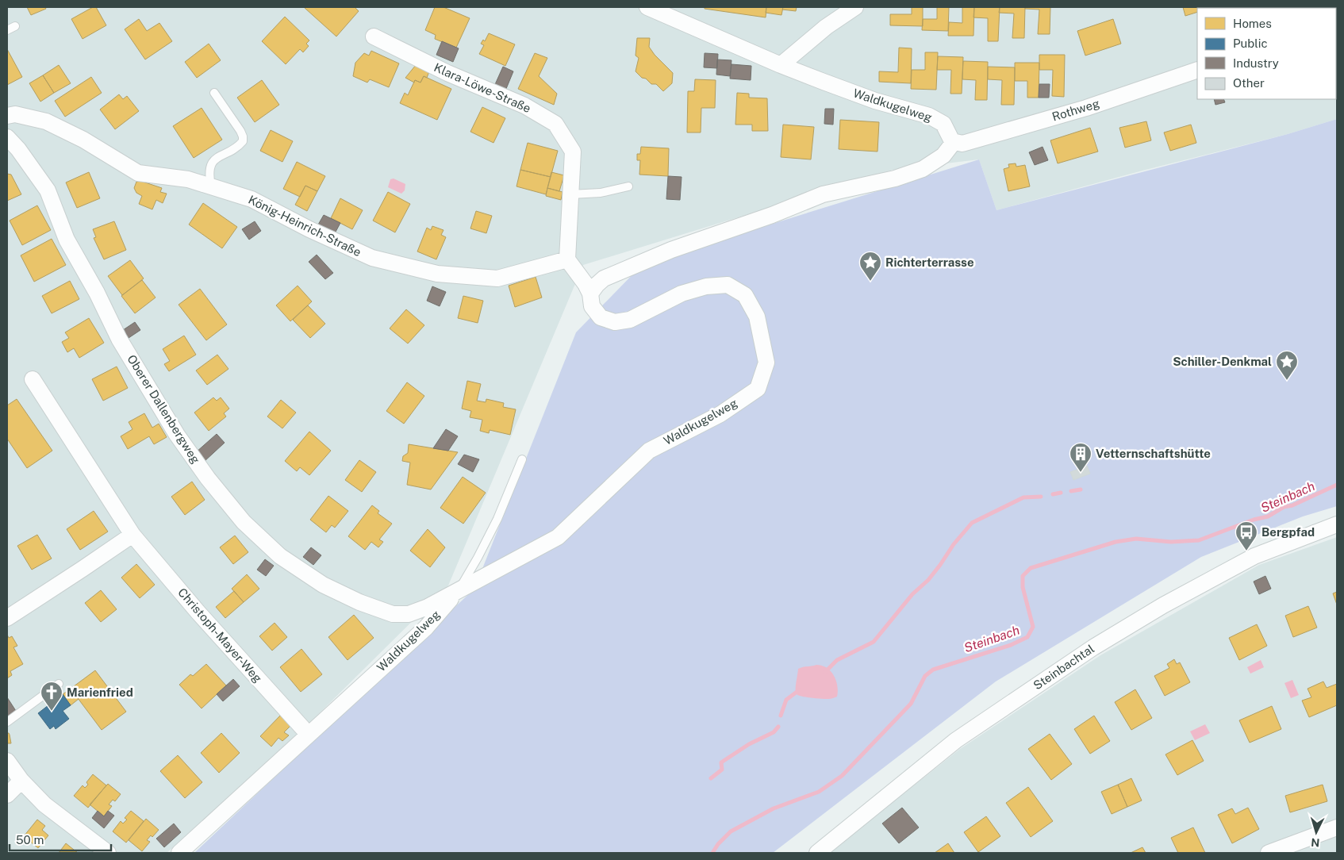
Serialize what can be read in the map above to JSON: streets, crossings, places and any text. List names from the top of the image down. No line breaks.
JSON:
{"streets":{"street":["Klara-Löwe-Straße","Waldkugelweg","Rothweg","König-Heinrich-Straße","Oberer Dallenbergweg","Christoph-Mayer-Weg","Steinbachtal"]},"crossings":[["Klara-Löwe-Straße","König-Heinrich-Straße"],["Waldkugelweg","Rothweg"],["Waldkugelweg","Oberer Dallenbergweg"],["Waldkugelweg","Christoph-Mayer-Weg"]],"water":["Steinbach"],"places":{"place":["Richterterrasse","Schiller-Denkmal"],"building":["Vetternschaftshütte"],"bus stop":["Bergpfad"],"church":["Marienfried"]},"legend":["Homes","Public","Industry","Other"],"scale_bar":"50 m","north":"bottom"}
